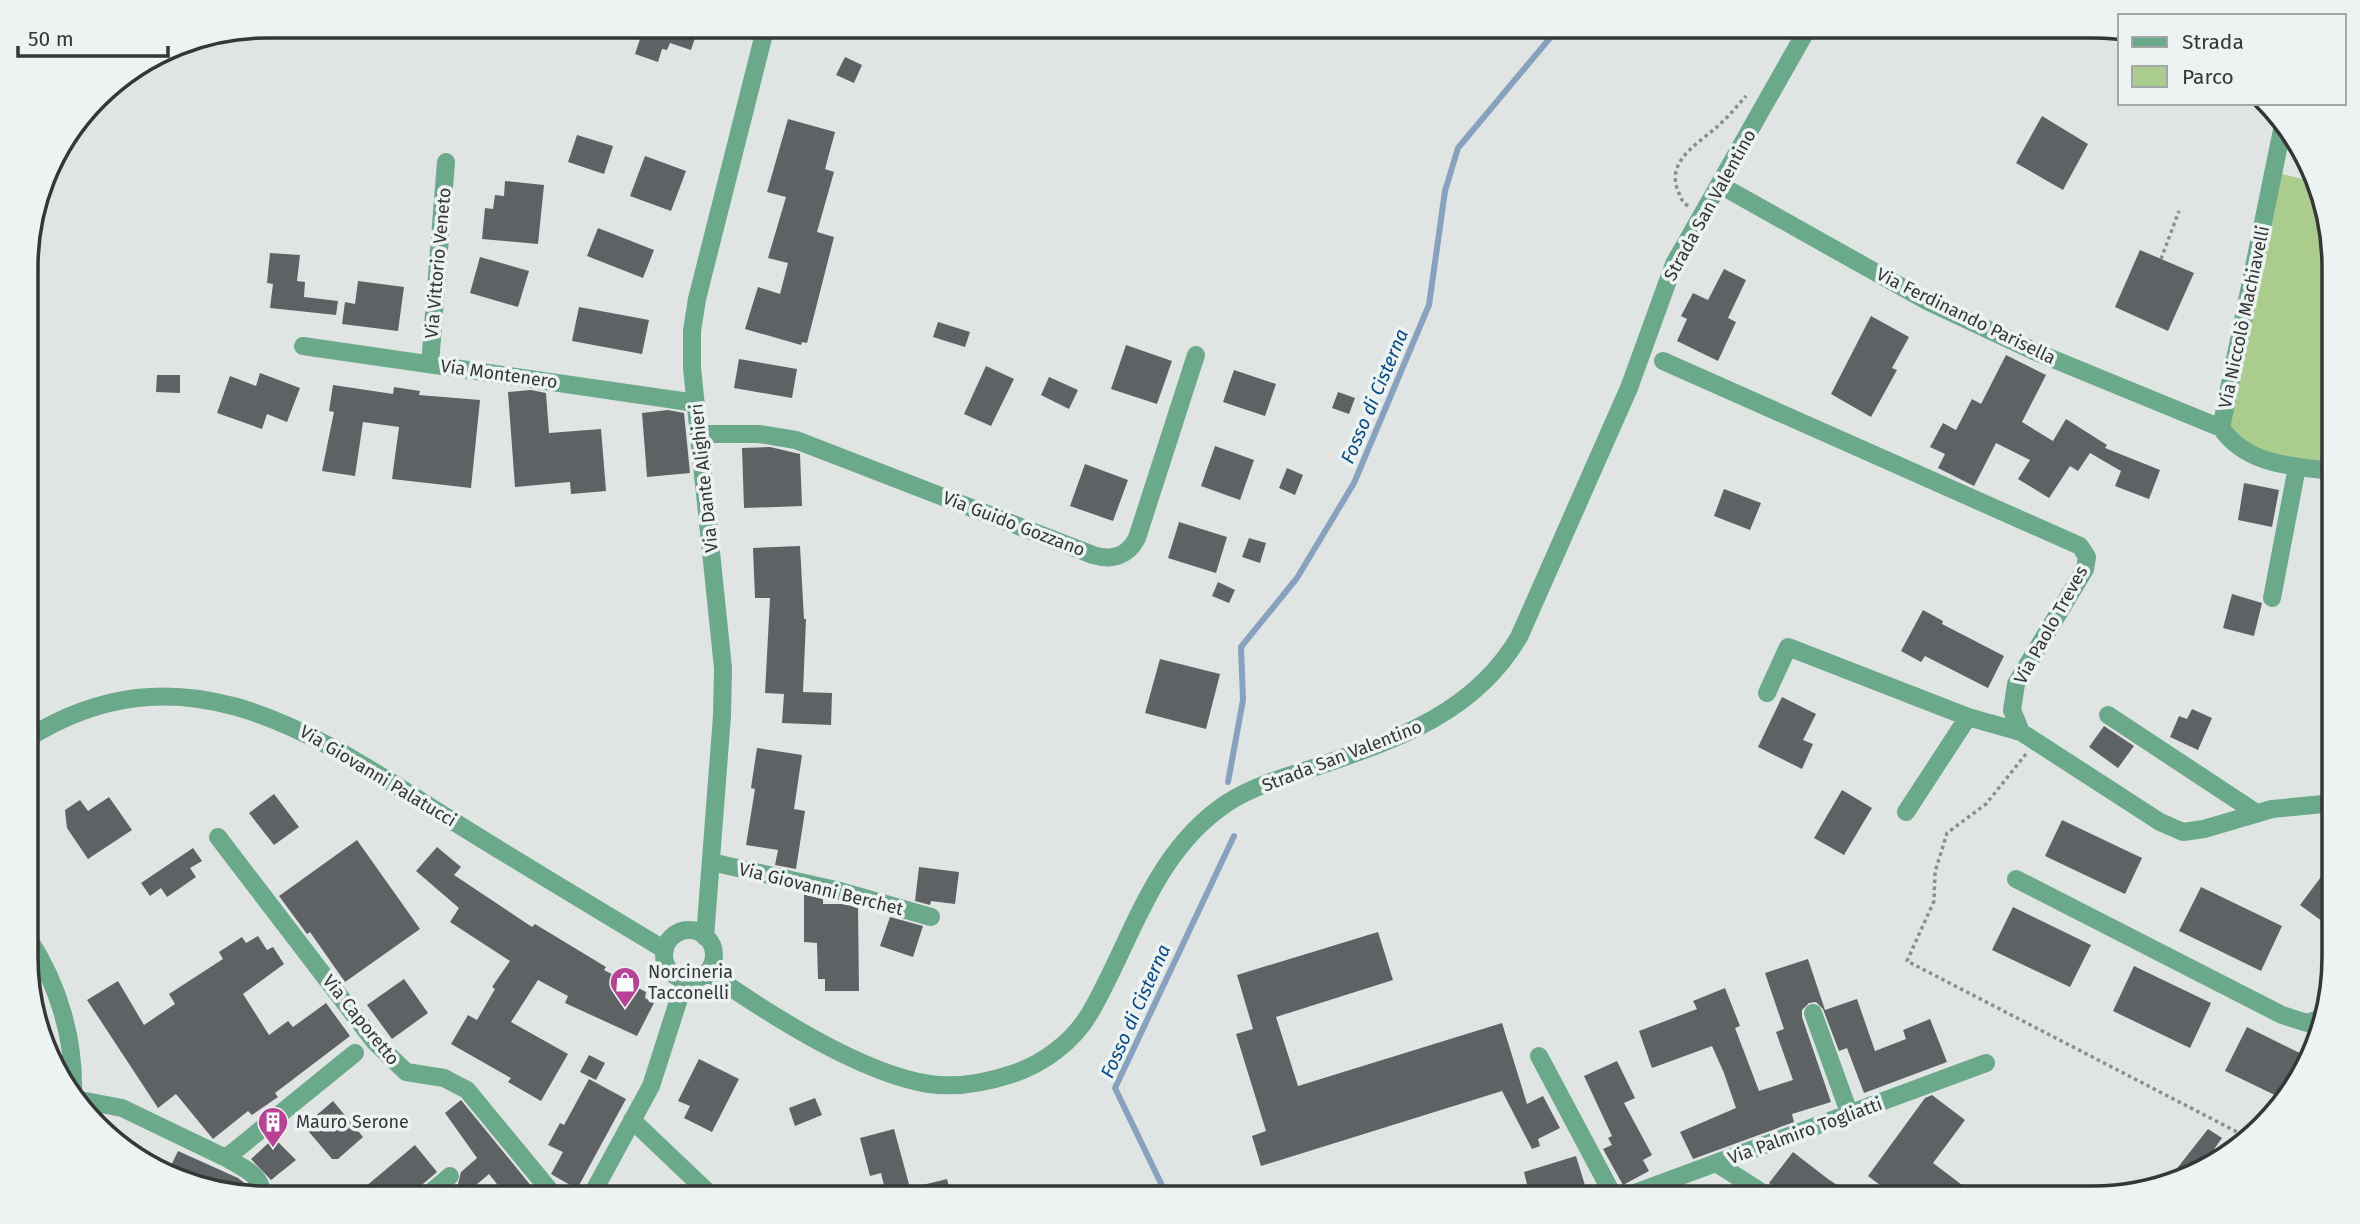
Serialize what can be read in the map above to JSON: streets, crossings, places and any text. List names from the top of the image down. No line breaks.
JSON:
{"streets":{"street":["Strada San Valentino","Via Vittorio Veneto","Via Ferdinando Parisella","Via Niccolò Machiavelli","Via Montenero","Via Dante Alighieri","Via Guido Gozzano","Via Paolo Treves","Via Giovanni Palatucci","Via Giovanni Berchet","Via Caporetto","Via Palmiro Togliatti"]},"crossings":[["Strada San Valentino","Via Ferdinando Parisella"],["Strada San Valentino","Via Dante Alighieri"],["Strada San Valentino","Via Giovanni Palatucci"],["Via Vittorio Veneto","Via Montenero"],["Via Ferdinando Parisella","Via Niccolò Machiavelli"],["Via Montenero","Via Dante Alighieri"],["Via Dante Alighieri","Via Guido Gozzano"],["Via Dante Alighieri","Via Giovanni Palatucci"],["Via Dante Alighieri","Via Giovanni Berchet"]],"water":["Fosso di Cisterna"],"places":{"shop":["Norcineria Tacconelli"],"building":["Mauro Serone"]},"legend":["Strada","Parco"],"scale_bar":"50 m"}
